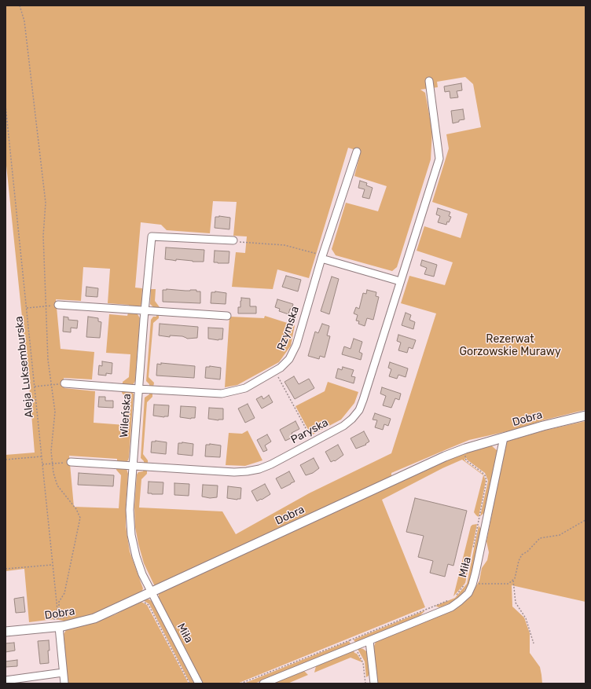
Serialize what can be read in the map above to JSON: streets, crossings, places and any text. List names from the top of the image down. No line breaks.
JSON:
{"streets":{"street":["Rzymska","Wileńska","Dobra","Paryska","Miła"],"path":["Aleja Luksemburska"]},"crossings":[["Rzymska","Wileńska"],["Aleja Luksemburska","Dobra"],["Wileńska","Dobra"],["Wileńska","Paryska"],["Wileńska","Miła"],["Dobra","Miła"]],"parks":["Rezerwat Gorzowskie Murawy"]}
